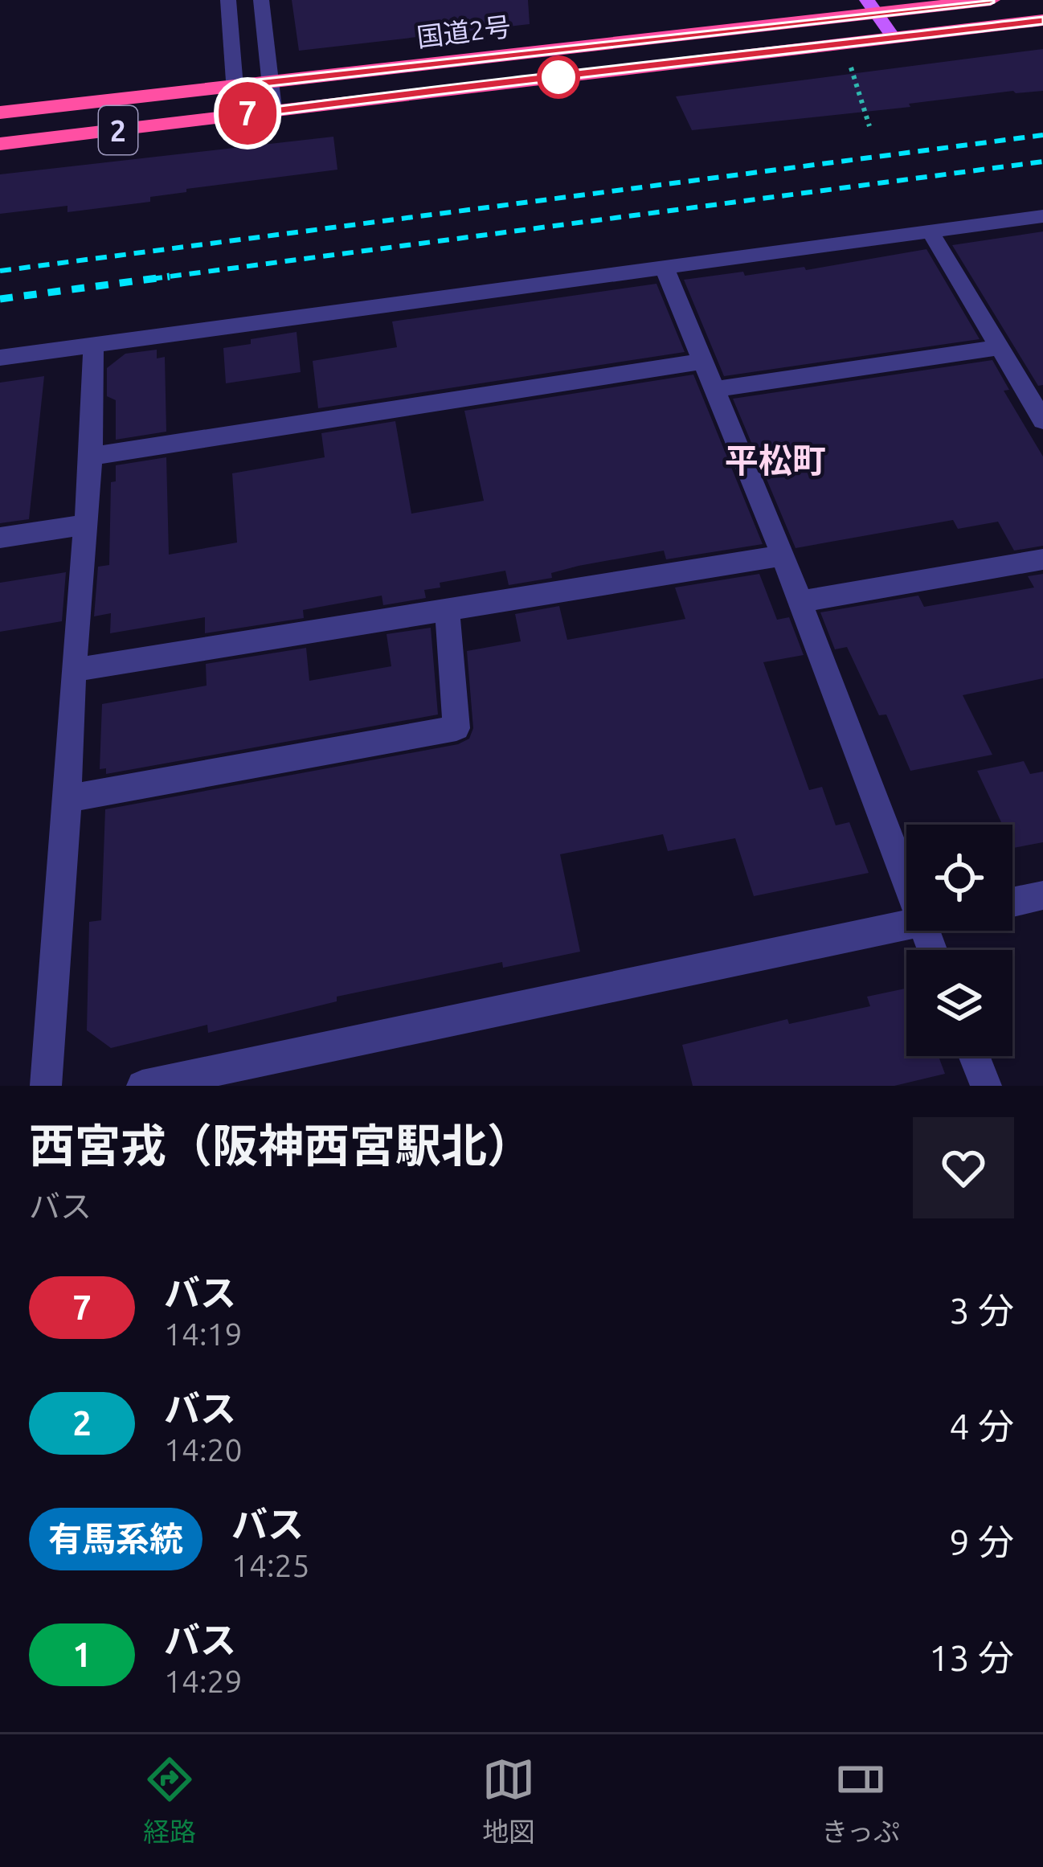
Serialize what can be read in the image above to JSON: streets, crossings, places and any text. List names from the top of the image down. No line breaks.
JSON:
{"streets":{"highway":["国道2号","2"]},"districts":["平松町"],"lines":["bus line 7"],"page":{"on_map":"7","heading":["西宮戎（阪神西宮駅北）","バス"],"list":[{"mark":"7","name":"バス","note":"14:19","value":"3 分"},{"mark":"2","name":"バス","note":"14:20","value":"4 分"},{"mark":"有馬系統","name":"バス","note":"14:25","value":"9 分"},{"mark":"1","name":"バス","note":"14:29","value":"13 分"}],"tabs":["経路","地図","きっぷ"]}}
